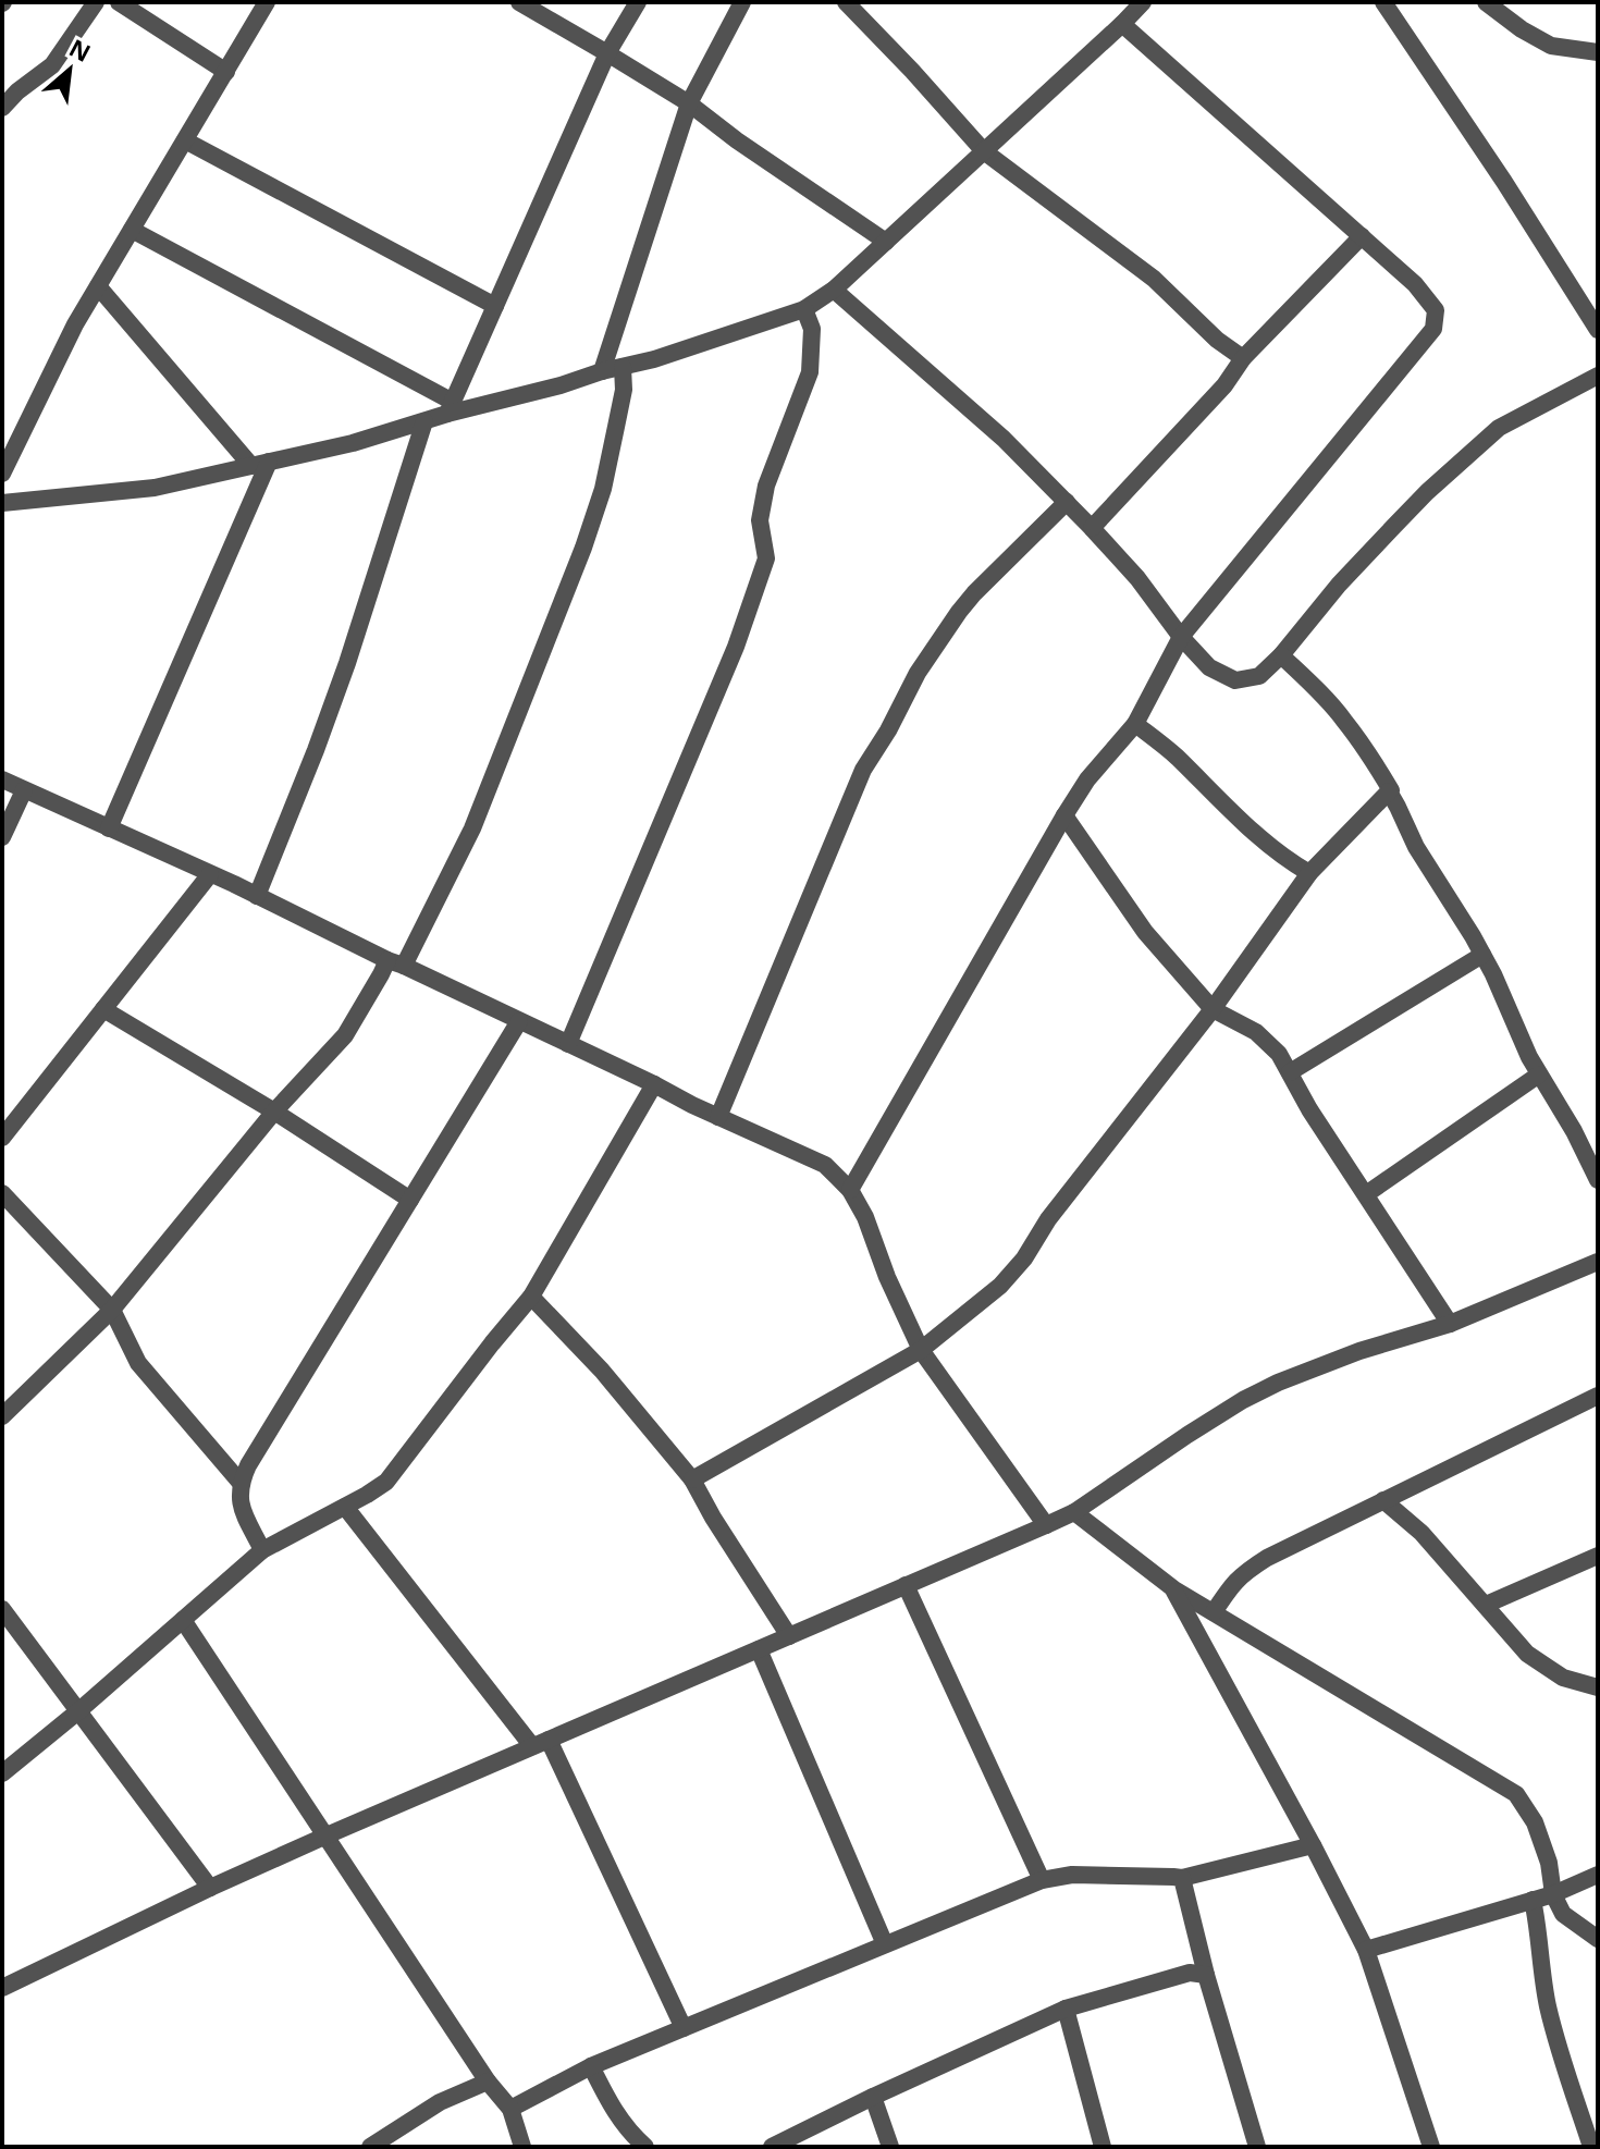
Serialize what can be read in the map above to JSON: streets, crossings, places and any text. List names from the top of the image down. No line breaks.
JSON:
{"north":"top right"}
